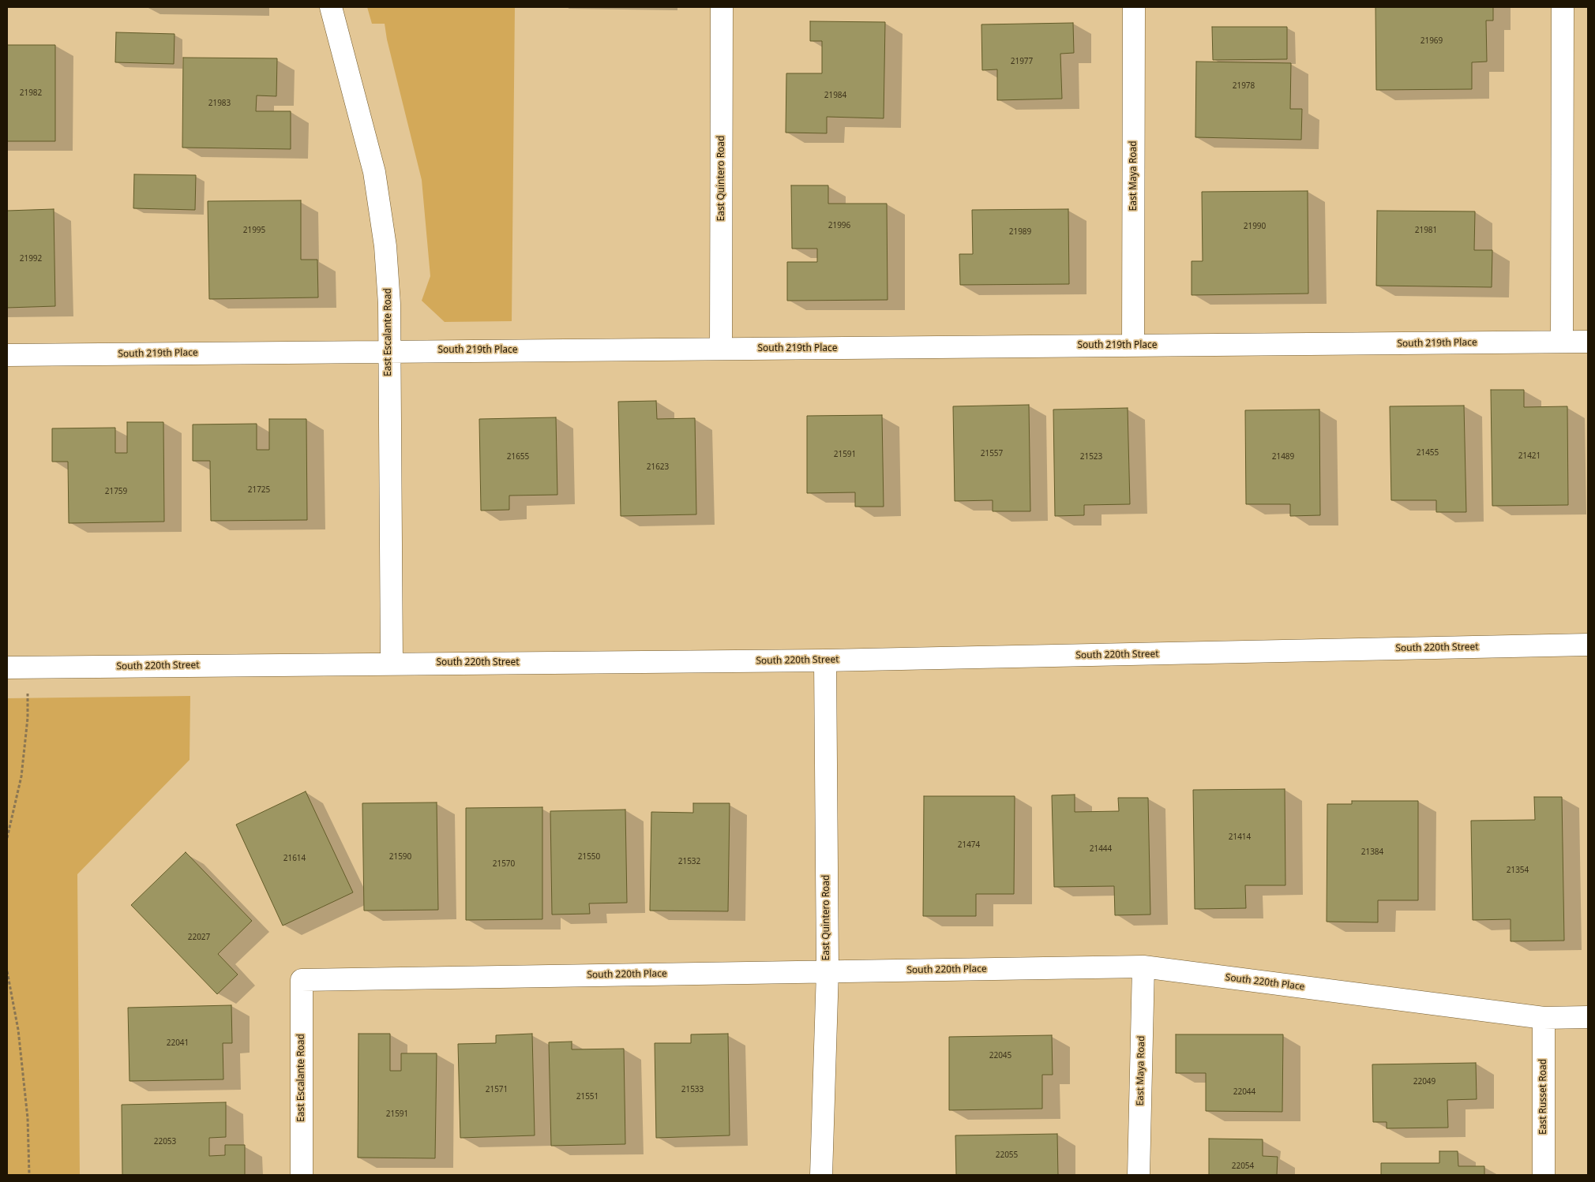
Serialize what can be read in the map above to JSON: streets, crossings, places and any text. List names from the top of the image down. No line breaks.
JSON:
{"streets":{"street":["East Maya Road","East Quintero Road","East Escalante Road","South 219th Place","South 220th Street","South 220th Place","East Russet Road"]},"crossings":[["East Maya Road","South 219th Place"],["East Maya Road","South 220th Place"],["East Quintero Road","South 219th Place"],["East Quintero Road","South 220th Street"],["East Quintero Road","South 220th Place"],["East Escalante Road","South 219th Place"],["East Escalante Road","South 220th Street"],["East Escalante Road","South 220th Place"],["South 220th Place","East Russet Road"]],"house_numbers":["21969","21977","21978","21982","21984","21983","21996","21990","21995","21981","21989","21992","21455","21557","21591","21421","21655","21523","21489","21623","21725","21759","21414","21474","21444","21384","21590","21550","21614","21532","21570","21354","22027","22041","22045","22049","21571","21533","22044","21551","21591","22053","22055","22054"]}
